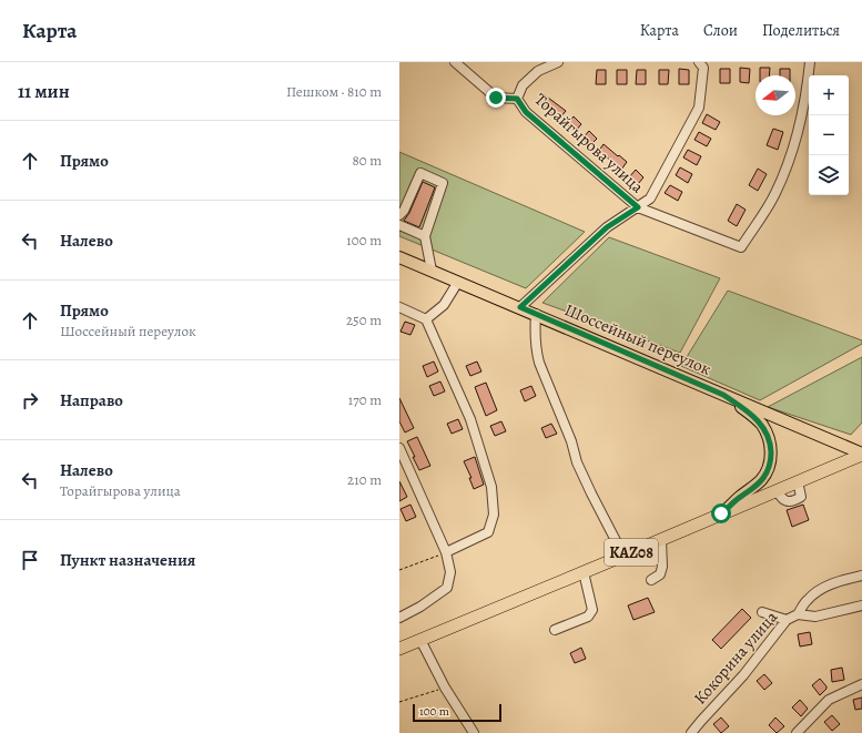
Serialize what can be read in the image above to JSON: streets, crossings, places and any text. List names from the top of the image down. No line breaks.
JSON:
{"streets":{"highway":["KAZ08"],"main road":["Шоссейный переулок"],"street":["Торайгырова улица","Кокорина улица"]},"crossings":[["Шоссейный переулок","KAZ08"]],"scale_bar":"100 m","north":"left","page":{"header":"Карта","nav":["Карта","Слои","Поделиться"],"heading":["11 мин","Пешком · 810 m"],"map_buttons":["+","−"],"list":[["Прямо","80 m"],["Налево","100 m"],["Прямо","Шоссейный переулок","250 m"],["Направо","170 m"],["Налево","Торайгырова улица","210 m"],"Пункт назначения"],"scale":"100 m"}}
